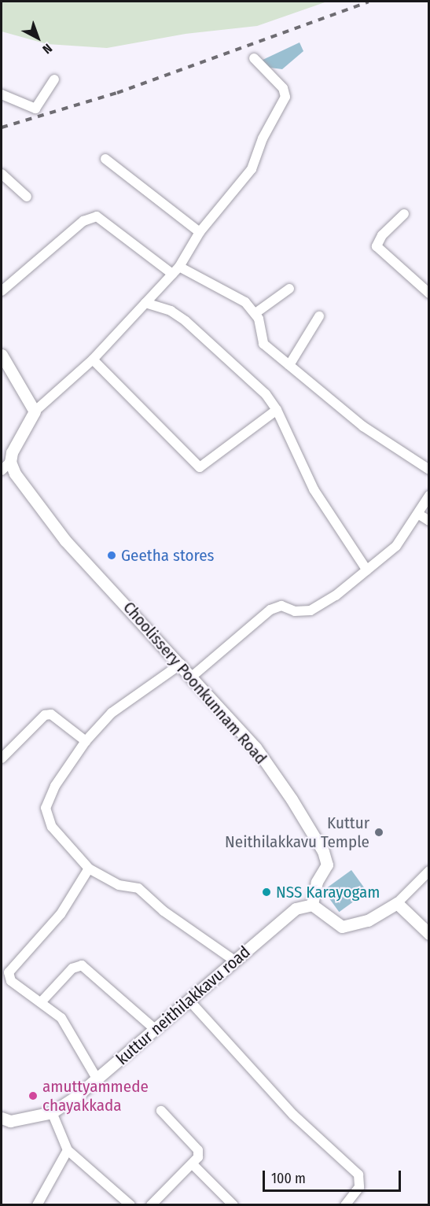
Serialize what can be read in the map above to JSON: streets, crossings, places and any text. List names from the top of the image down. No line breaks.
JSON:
{"streets":{"street":["Choolissery Poonkunnam Road","kuttur neithilakkavu road"]},"crossings":[["Choolissery Poonkunnam Road","kuttur neithilakkavu road"]],"places":["Geetha stores","Kuttur Neithilakkavu Temple","NSS Karayogam","amuttyammede chayakkada"],"scale_bar":"100 m","north":"bottom right"}
